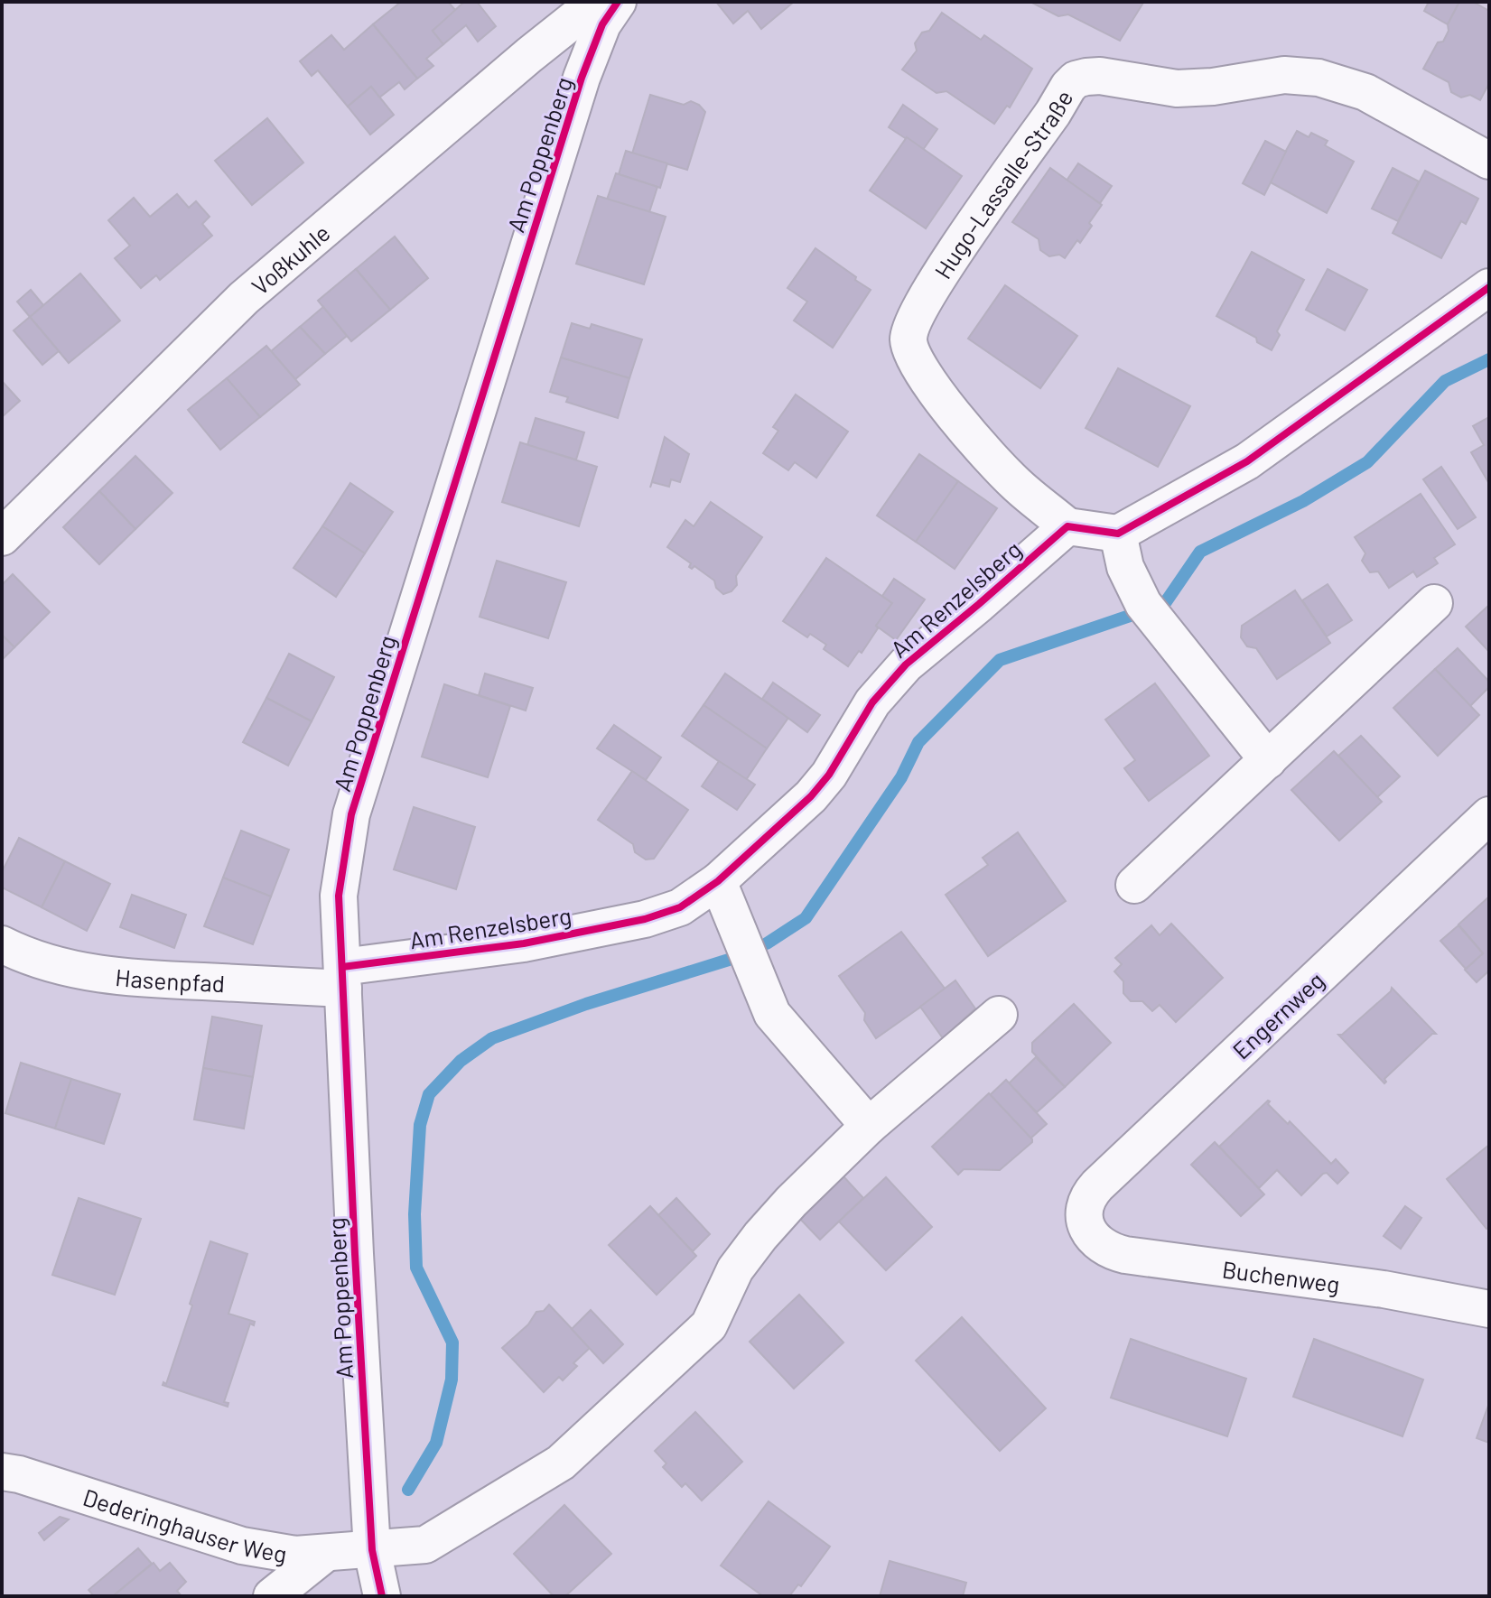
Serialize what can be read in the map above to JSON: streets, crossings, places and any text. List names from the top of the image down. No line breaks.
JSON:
{"streets":{"street":["Am Poppenberg","Hugo-Lassalle-Straße","Voßkuhle","Am Renzelsberg","Hasenpfad","Engernweg","Buchenweg","Dederinghauser Weg"]},"crossings":[["Am Poppenberg","Am Renzelsberg"],["Am Poppenberg","Hasenpfad"],["Am Poppenberg","Dederinghauser Weg"],["Hugo-Lassalle-Straße","Am Renzelsberg"],["Am Renzelsberg","Hasenpfad"],["Engernweg","Buchenweg"]]}
